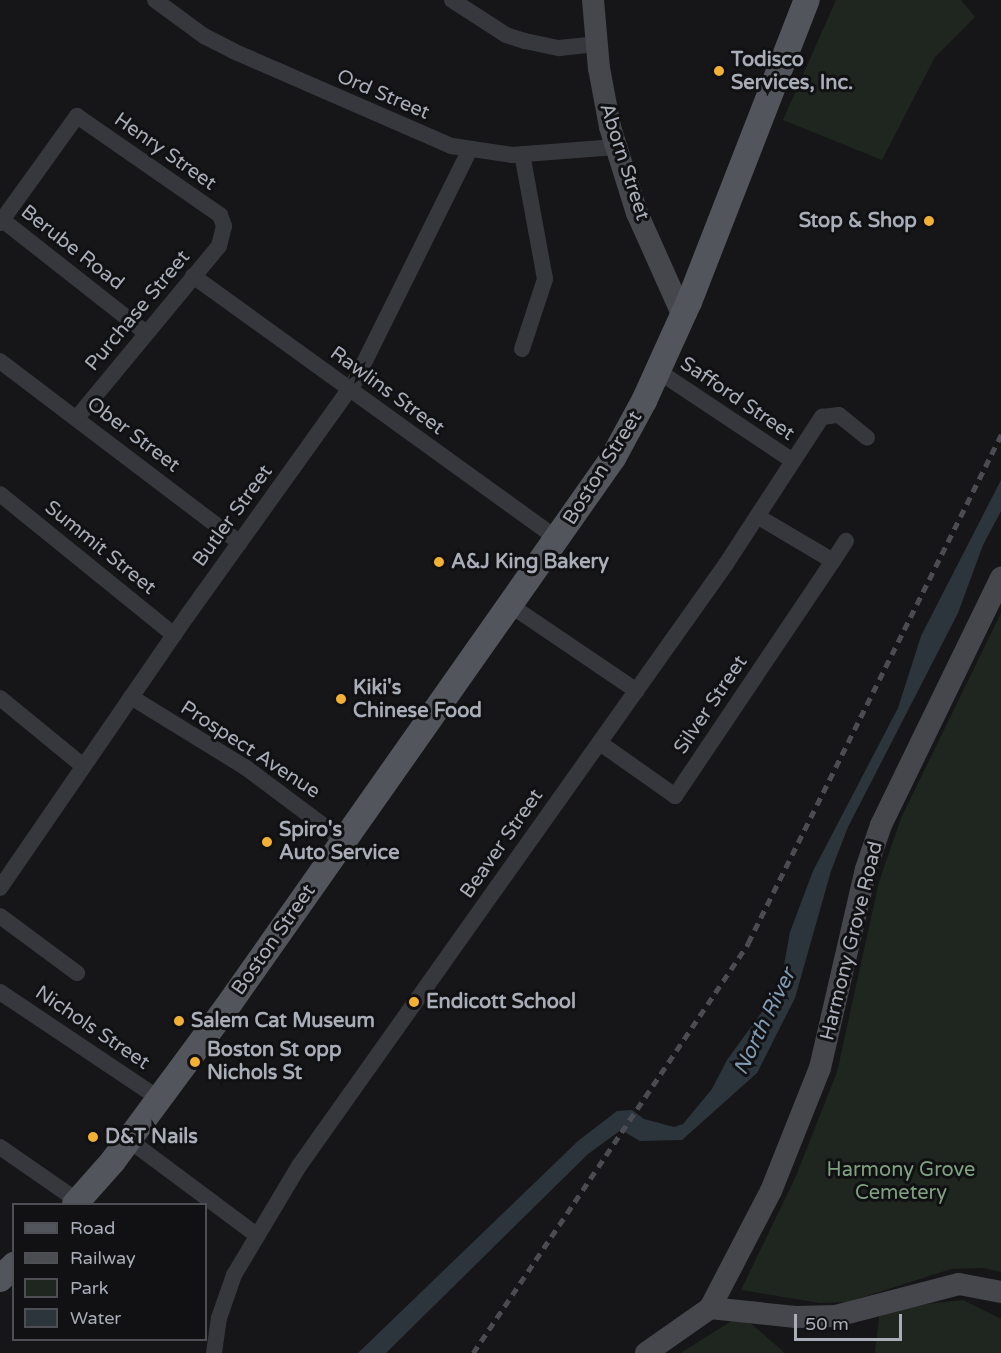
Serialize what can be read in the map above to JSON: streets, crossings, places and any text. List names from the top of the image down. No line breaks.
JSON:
{"streets":{"main road":["Boston Street"],"street":["Ord Street","Henry Street","Aborn Street","Berube Road","Purchase Street","Rawlins Street","Safford Street","Ober Street","Butler Street","Summit Street","Silver Street","Prospect Avenue","Beaver Street","Harmony Grove Road","Nichols Street"]},"crossings":[["Ord Street","Aborn Street"],["Ord Street","Butler Street"],["Henry Street","Berube Road"],["Henry Street","Purchase Street"],["Aborn Street","Boston Street"],["Berube Road","Purchase Street"],["Purchase Street","Rawlins Street"],["Purchase Street","Ober Street"],["Rawlins Street","Boston Street"],["Rawlins Street","Butler Street"],["Safford Street","Boston Street"],["Safford Street","Beaver Street"],["Ober Street","Butler Street"],["Boston Street","Prospect Avenue"],["Boston Street","Nichols Street"],["Butler Street","Summit Street"],["Butler Street","Prospect Avenue"],["Silver Street","Beaver Street"]],"water":["North River"],"parks":["Harmony Grove Cemetery"],"places":["Todisco Services, Inc.","Stop & Shop","A&J King Bakery","Kiki's Chinese Food","Spiro's Auto Service","Endicott School","Salem Cat Museum","Boston St opp Nichols St","D&T Nails"],"legend":["Road","Railway","Park","Water"],"scale_bar":"50 m"}
